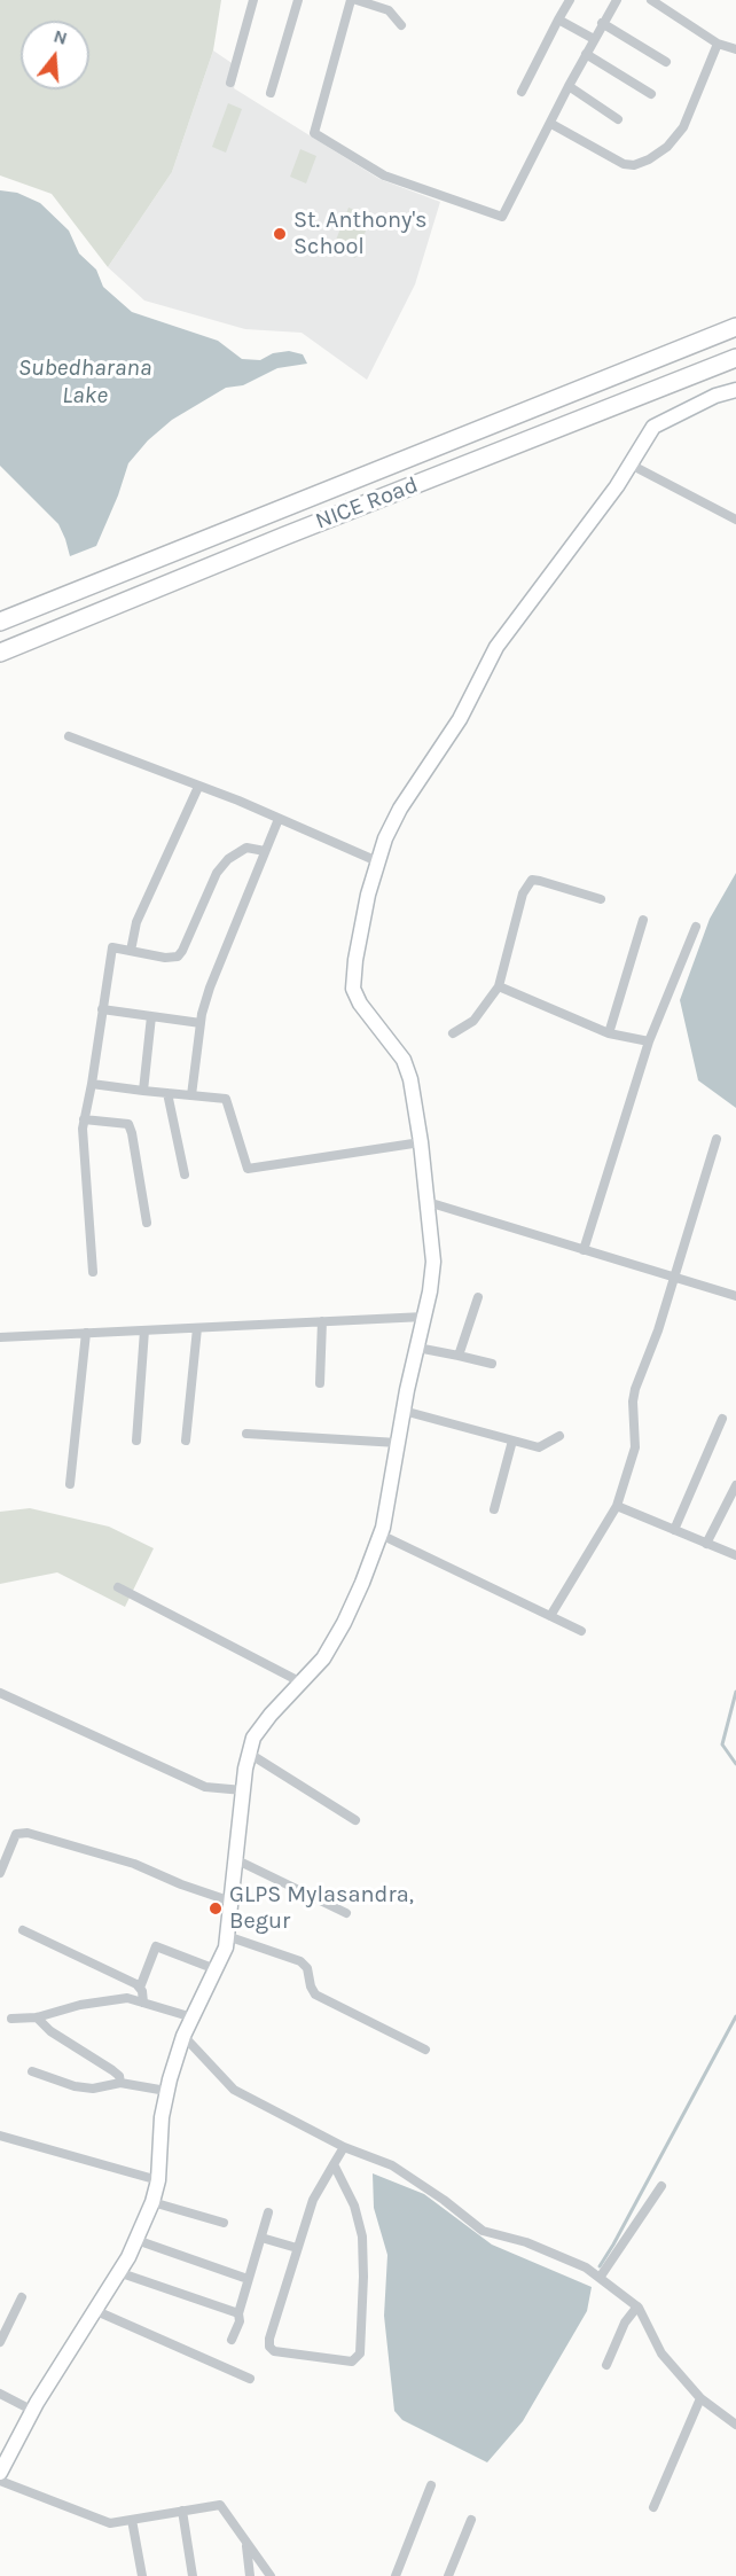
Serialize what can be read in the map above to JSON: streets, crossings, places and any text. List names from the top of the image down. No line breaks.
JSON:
{"streets":{"highway":["NICE Road"]},"water":["Subedharana Lake"],"places":["St. Anthony's School","GLPS Mylasandra, Begur"],"north":"top"}
